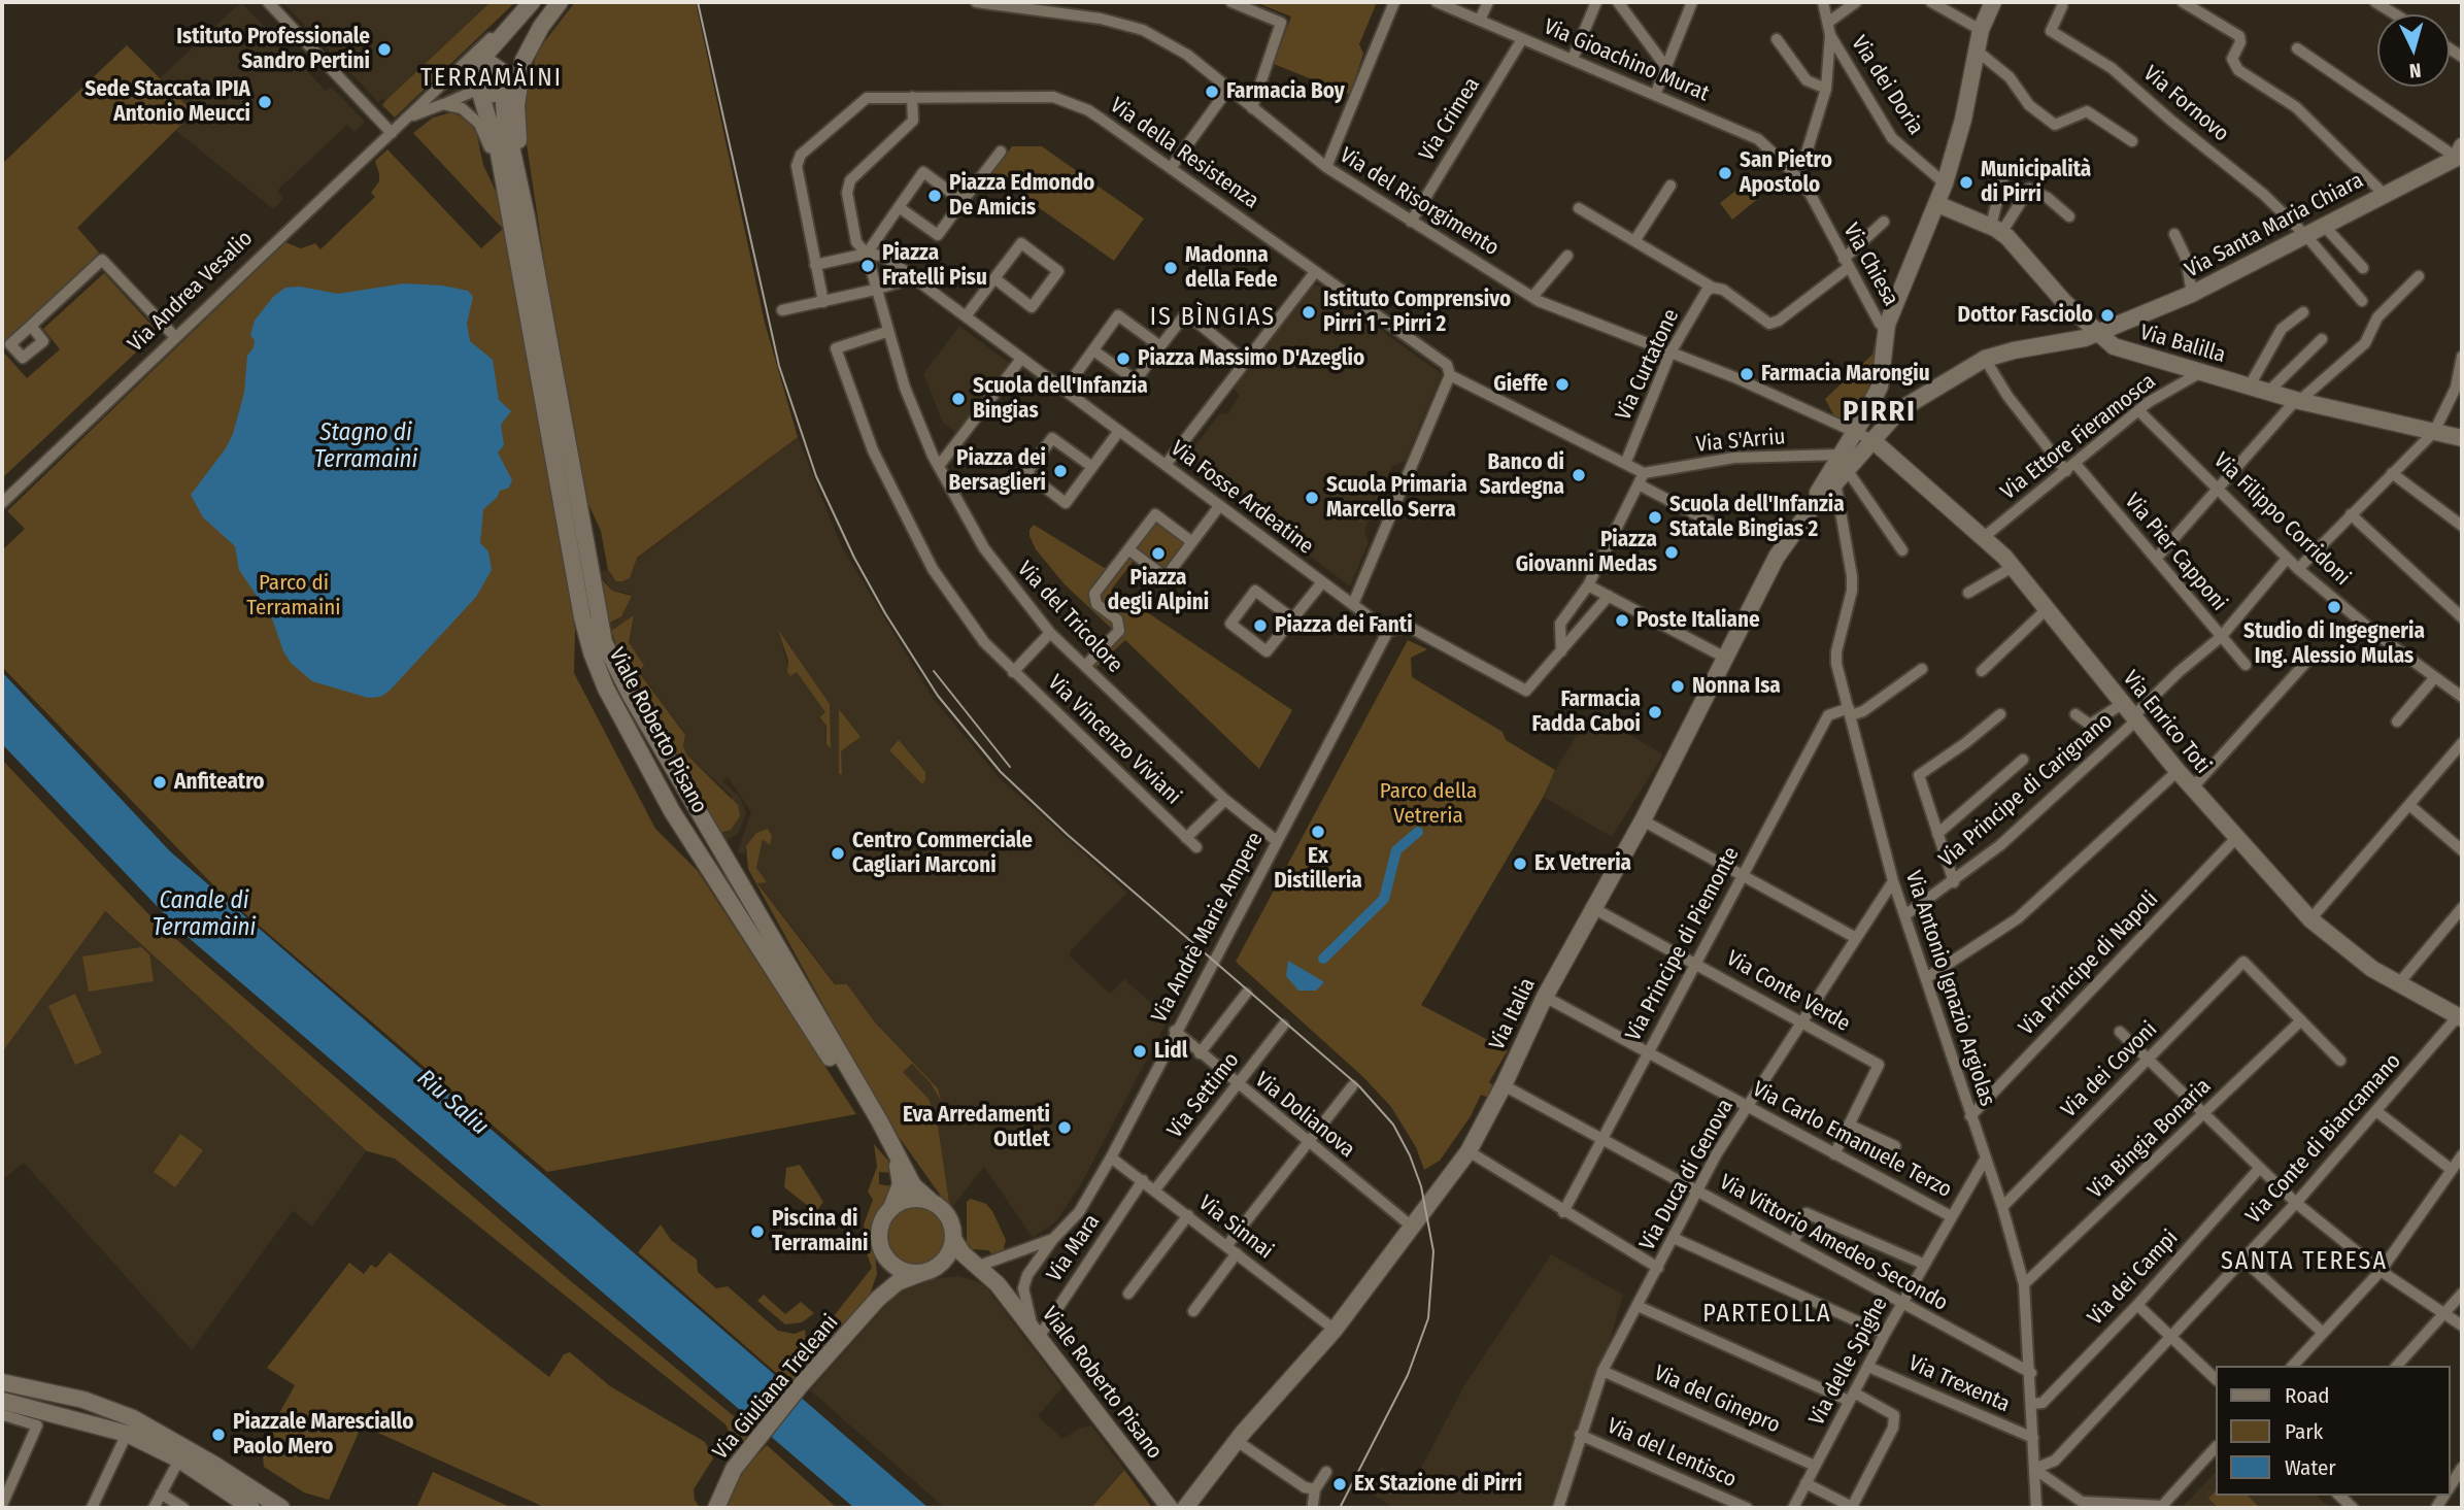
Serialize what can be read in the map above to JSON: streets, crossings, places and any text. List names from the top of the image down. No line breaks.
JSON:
{"streets":{"street":["Via Gioachino Murat","Via dei Doria","Via Fornovo","Via Crimea","Via della Resistenza","Via del Risorgimento","Via Santa Maria Chiara","Via Chiesa","Via Andrea Vesalio","Via Balilla","Via Curtatone","Via Ettore Fieramosca","Via S'Arriu","Via Fosse Ardeatine","Via Filippo Corridoni","Via Pier Capponi","Via del Tricolore","Via Enrico Toti","Viale Roberto Pisano","Via Vincenzo Viviani","Via Principe di Carignano","Via Andrè Marie Ampere","Via Principe di Piemonte","Via Principe di Napoli","Via Antonio Ignazio Argiolas","Via Conte Verde","Via Italia","Via dei Covoni","Via Settimo","Via Dolianova","Via Bingia Bonaria","Via Conte di Biancamano","Via Carlo Emanuele Terzo","Via Duca di Genova","Via Sinnai","Via Vittorio Amedeo Secondo","Via Mara","Via dei Campi","Via delle Spighe","Via Trexenta","Via Giuliana Treleani","Via del Ginepro","Via del Lentisco"]},"crossings":[["Via Gioachino Murat","Via Crimea"],["Via Gioachino Murat","Via Chiesa"],["Via Fornovo","Via Santa Maria Chiara"],["Via Crimea","Via del Risorgimento"],["Via della Resistenza","Via Curtatone"],["Via della Resistenza","Via S'Arriu"],["Via del Risorgimento","Via Curtatone"],["Via del Risorgimento","Via Enrico Toti"],["Via Santa Maria Chiara","Via Balilla"],["Via Andrea Vesalio","Viale Roberto Pisano"],["Via Balilla","Via Ettore Fieramosca"],["Via Ettore Fieramosca","Via Filippo Corridoni"],["Via Ettore Fieramosca","Via Pier Capponi"],["Via Ettore Fieramosca","Via Enrico Toti"],["Via Fosse Ardeatine","Via Andrè Marie Ampere"],["Via Filippo Corridoni","Via Principe di Carignano"],["Via Pier Capponi","Via Principe di Carignano"],["Via del Tricolore","Via Vincenzo Viviani"],["Via del Tricolore","Via Andrè Marie Ampere"],["Via Enrico Toti","Via Principe di Carignano"],["Via Enrico Toti","Via Principe di Napoli"],["Via Enrico Toti","Via Conte di Biancamano"],["Viale Roberto Pisano","Via Andrè Marie Ampere"],["Viale Roberto Pisano","Via Mara"],["Viale Roberto Pisano","Via Giuliana Treleani"],["Via Principe di Carignano","Via Antonio Ignazio Argiolas"],["Via Andrè Marie Ampere","Via Dolianova"],["Via Andrè Marie Ampere","Via Sinnai"],["Via Andrè Marie Ampere","Via Mara"],["Via Principe di Piemonte","Via Antonio Ignazio Argiolas"],["Via Principe di Piemonte","Via Conte Verde"],["Via Principe di Piemonte","Via Carlo Emanuele Terzo"],["Via Principe di Piemonte","Via Vittorio Amedeo Secondo"],["Via Principe di Napoli","Via Antonio Ignazio Argiolas"],["Via Antonio Ignazio Argiolas","Via dei Covoni"],["Via Antonio Ignazio Argiolas","Via Bingia Bonaria"],["Via Antonio Ignazio Argiolas","Via Conte di Biancamano"],["Via Antonio Ignazio Argiolas","Via Duca di Genova"],["Via Antonio Ignazio Argiolas","Via Vittorio Amedeo Secondo"],["Via Antonio Ignazio Argiolas","Via dei Campi"],["Via Antonio Ignazio Argiolas","Via delle Spighe"],["Via Antonio Ignazio Argiolas","Via Trexenta"],["Via Conte Verde","Via Italia"],["Via Conte Verde","Via Carlo Emanuele Terzo"],["Via Conte Verde","Via Duca di Genova"],["Via Italia","Via Dolianova"],["Via Italia","Via Carlo Emanuele Terzo"],["Via Italia","Via Sinnai"],["Via Italia","Via Vittorio Amedeo Secondo"],["Via dei Covoni","Via Bingia Bonaria"],["Via Settimo","Via Dolianova"],["Via Settimo","Via Sinnai"],["Via Carlo Emanuele Terzo","Via Duca di Genova"],["Via Carlo Emanuele Terzo","Via delle Spighe"],["Via Duca di Genova","Via Vittorio Amedeo Secondo"],["Via Duca di Genova","Via del Ginepro"],["Via Duca di Genova","Via del Lentisco"],["Via Sinnai","Via Mara"],["Via Vittorio Amedeo Secondo","Via delle Spighe"],["Via delle Spighe","Via Trexenta"],["Via delle Spighe","Via del Ginepro"]],"districts":["TERRAMÀINI","IS BÌNGIAS","PIRRI","SANTA TERESA","PARTEOLLA"],"water":["Stagno di Terramaini","Canale di Terramàini","Riu Saliu"],"parks":["Parco di Terramaini","Parco della Vetreria"],"places":["Istituto Professionale Sandro Pertini","Farmacia Boy","Sede Staccata IPIA Antonio Meucci","San Pietro Apostolo","Municipalità di Pirri","Piazza Edmondo De Amicis","Piazza Fratelli Pisu","Madonna della Fede","Istituto Comprensivo Pirri 1 - Pirri 2","Dottor Fasciolo","Piazza Massimo D'Azeglio","Farmacia Marongiu","Gieffe","Scuola dell'Infanzia Bingias","Piazza dei Bersaglieri","Banco di Sardegna","Scuola Primaria Marcello Serra","Scuola dell'Infanzia Statale Bingias 2","Piazza Giovanni Medas","Piazza degli Alpini","Studio di Ingegneria Ing. Alessio Mulas","Poste Italiane","Piazza dei Fanti","Nonna Isa","Farmacia Fadda Caboi","Anfiteatro","Ex Distilleria","Centro Commerciale Cagliari Marconi","Ex Vetreria","Lidl","Eva Arredamenti Outlet","Piscina di Terramaini","Piazzale Maresciallo Paolo Mero","Ex Stazione di Pirri"],"legend":["Road","Park","Water"],"north":"bottom"}
